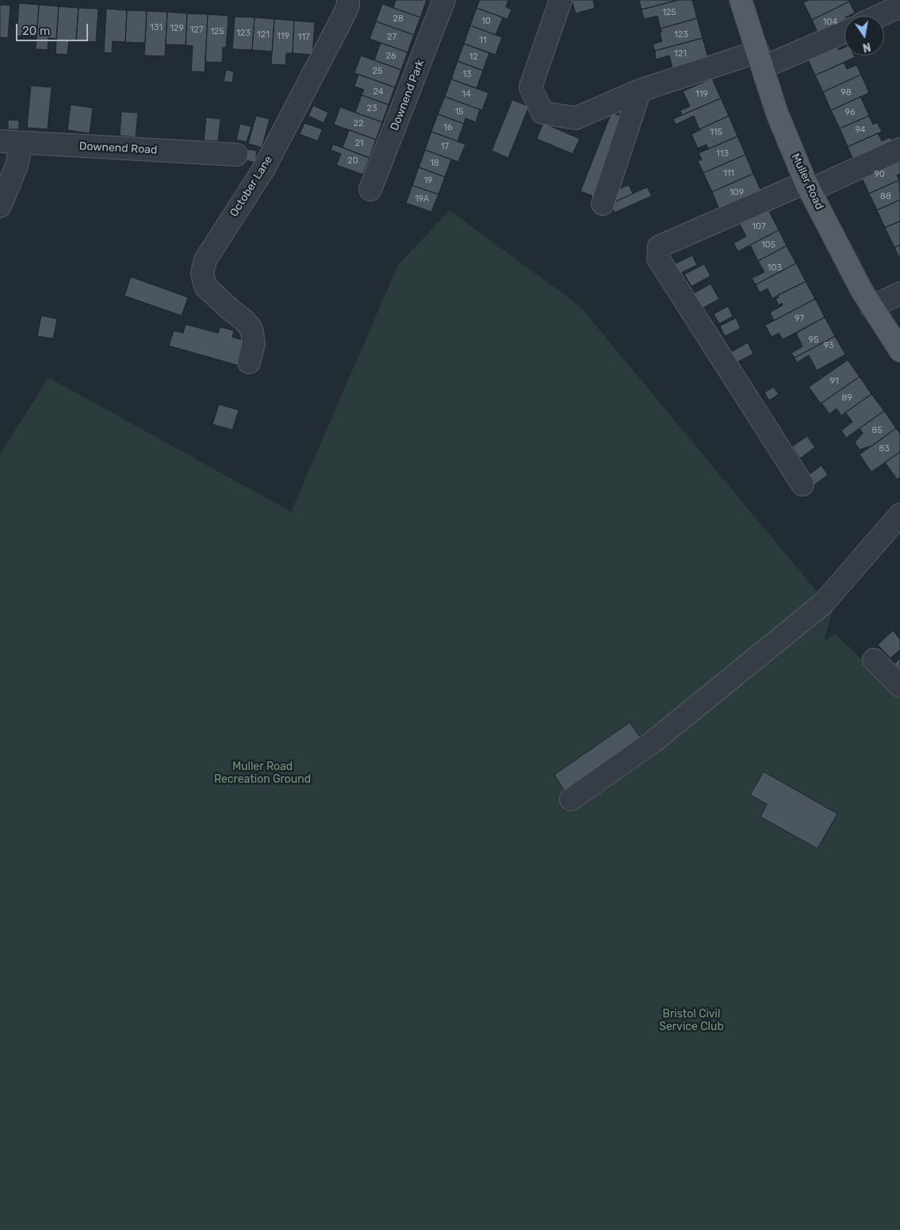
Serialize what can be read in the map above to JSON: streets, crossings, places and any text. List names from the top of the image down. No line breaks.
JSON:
{"streets":{"main road":["Muller Road"],"street":["Downend Park","Downend Road","October Lane"]},"parks":["Muller Road Recreation Ground","Bristol Civil Service Club"],"house_numbers":["125","28","10","104","131","129","127","125","123","121","123","119","117","27","11","121","26","12","25","13","24","98","14","119","23","15","96","22","16","94","115","21","17","113","20","18","111","90","19","109","88","19A","107","105","103","97","95","93","91","89","85","83"],"scale_bar":"20 m","north":"bottom"}
